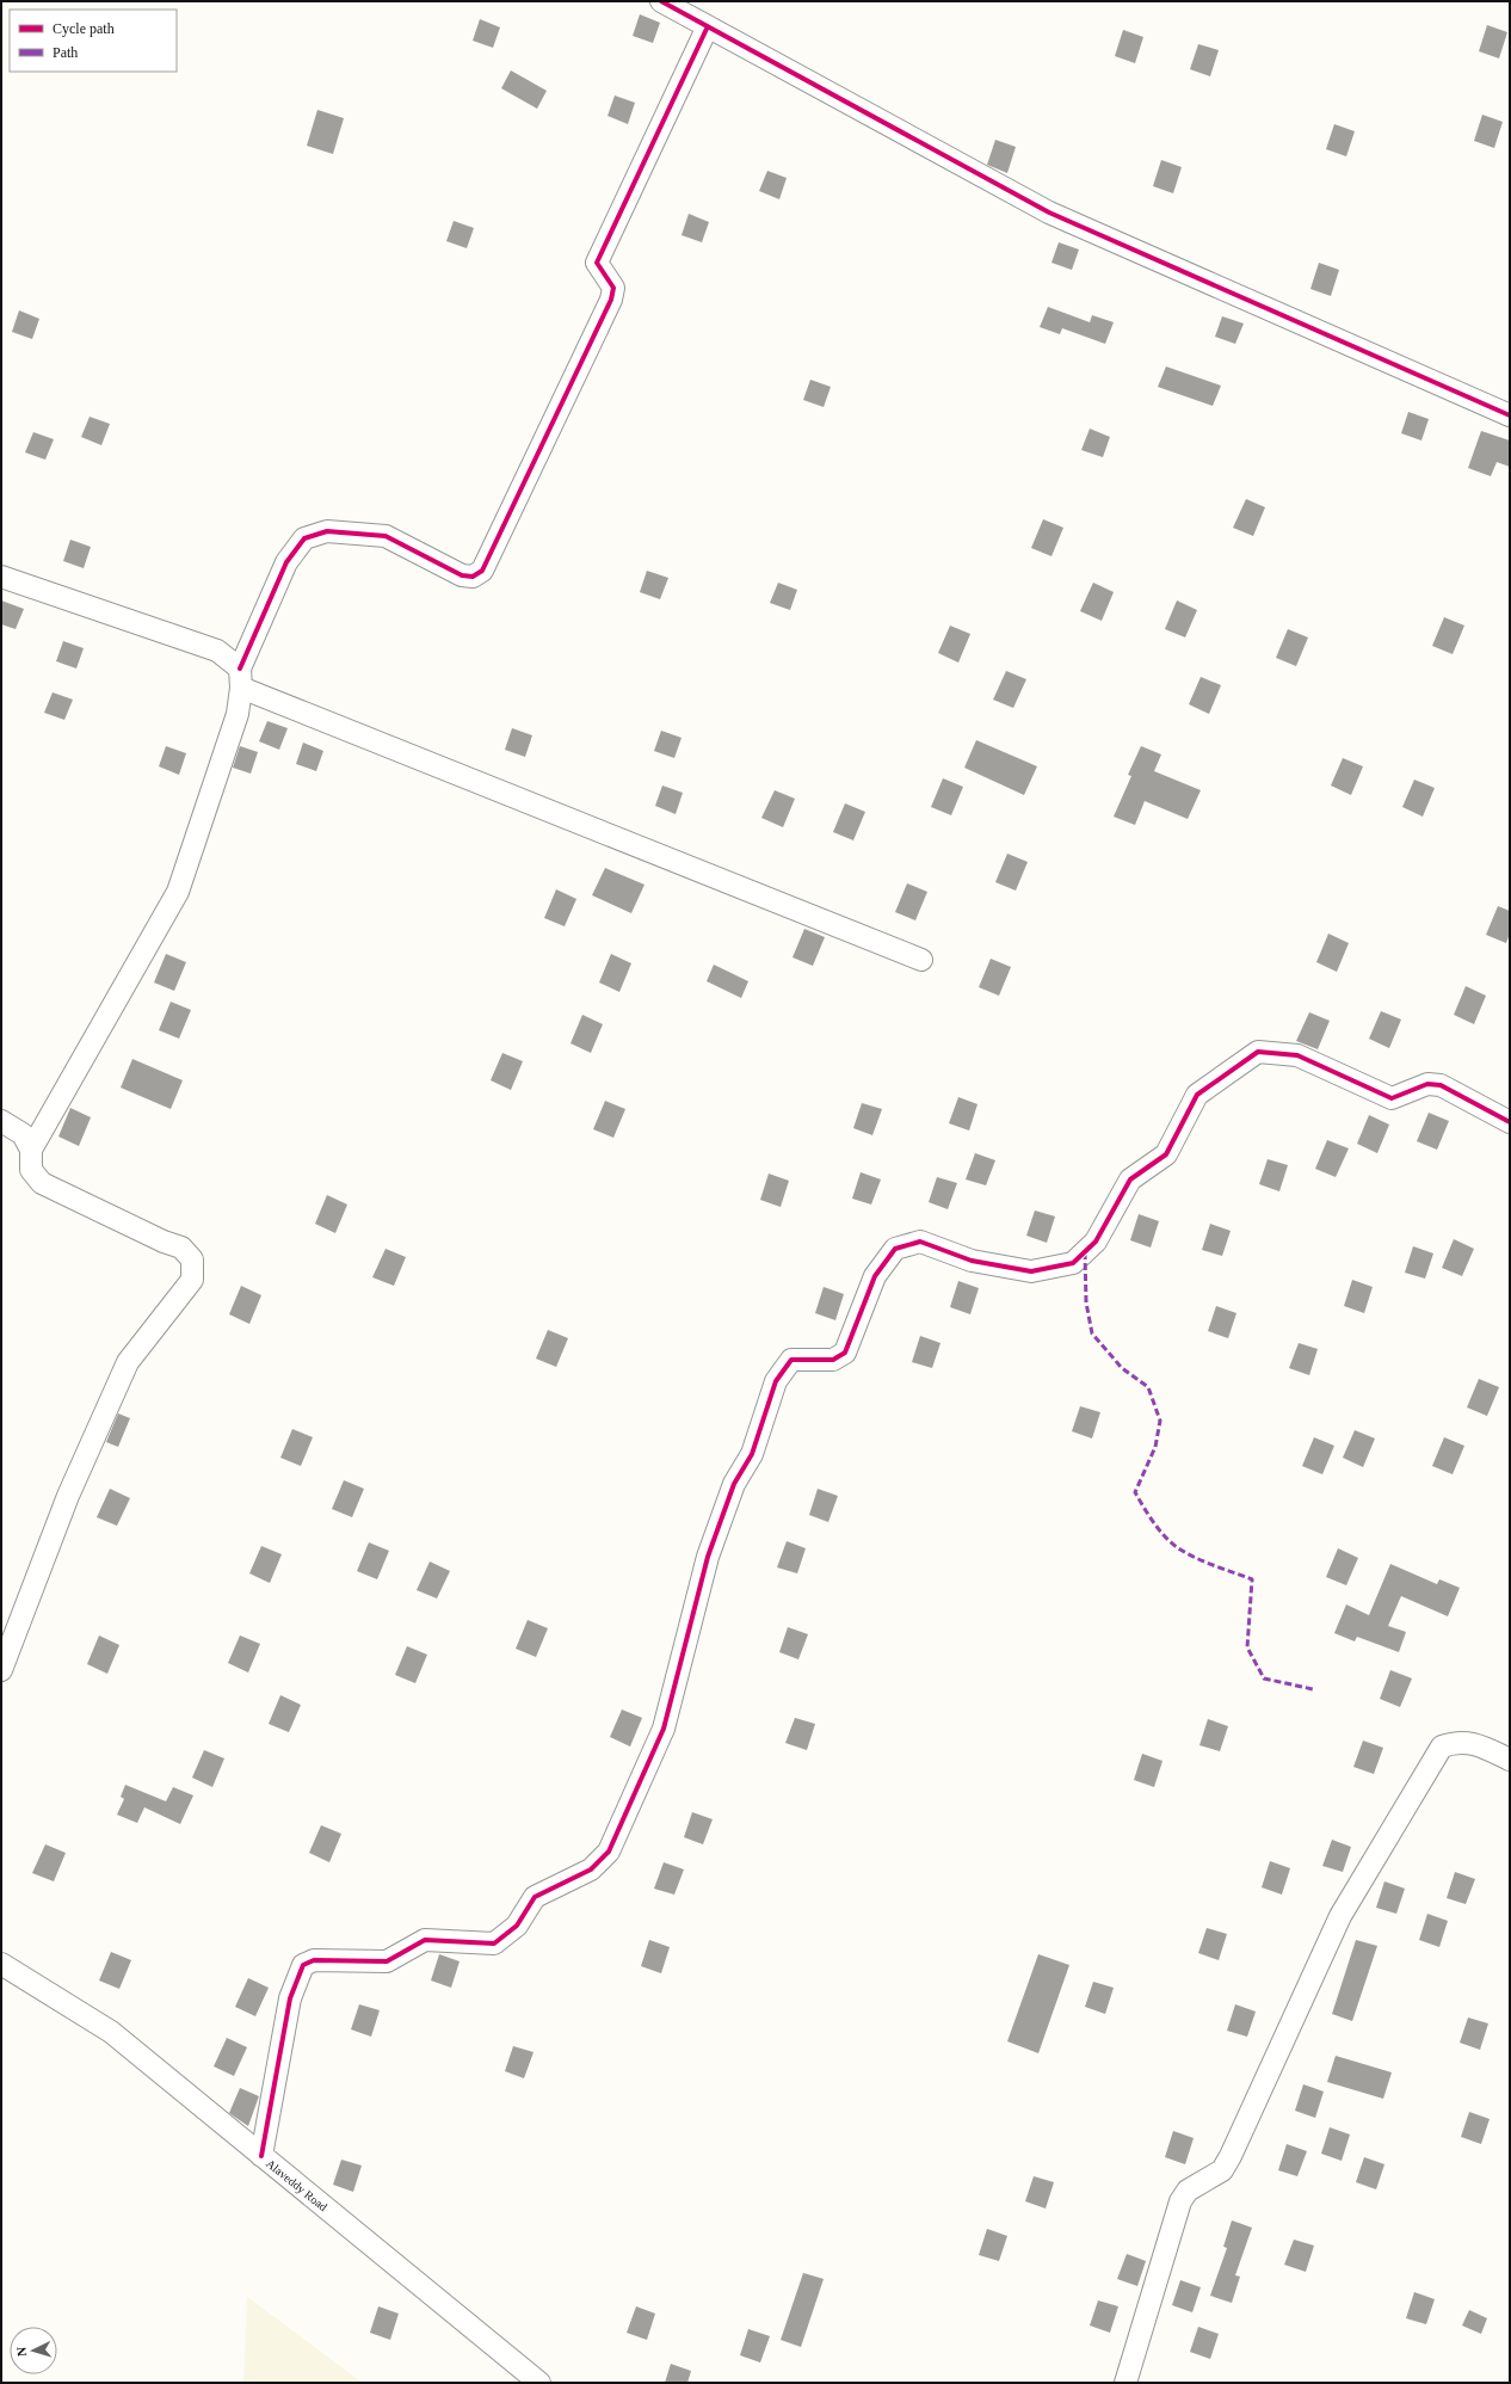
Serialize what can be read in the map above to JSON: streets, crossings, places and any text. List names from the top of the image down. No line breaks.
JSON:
{"streets":{"street":["Alaveddy Road"]},"legend":["Cycle path","Path"],"north":"left"}
